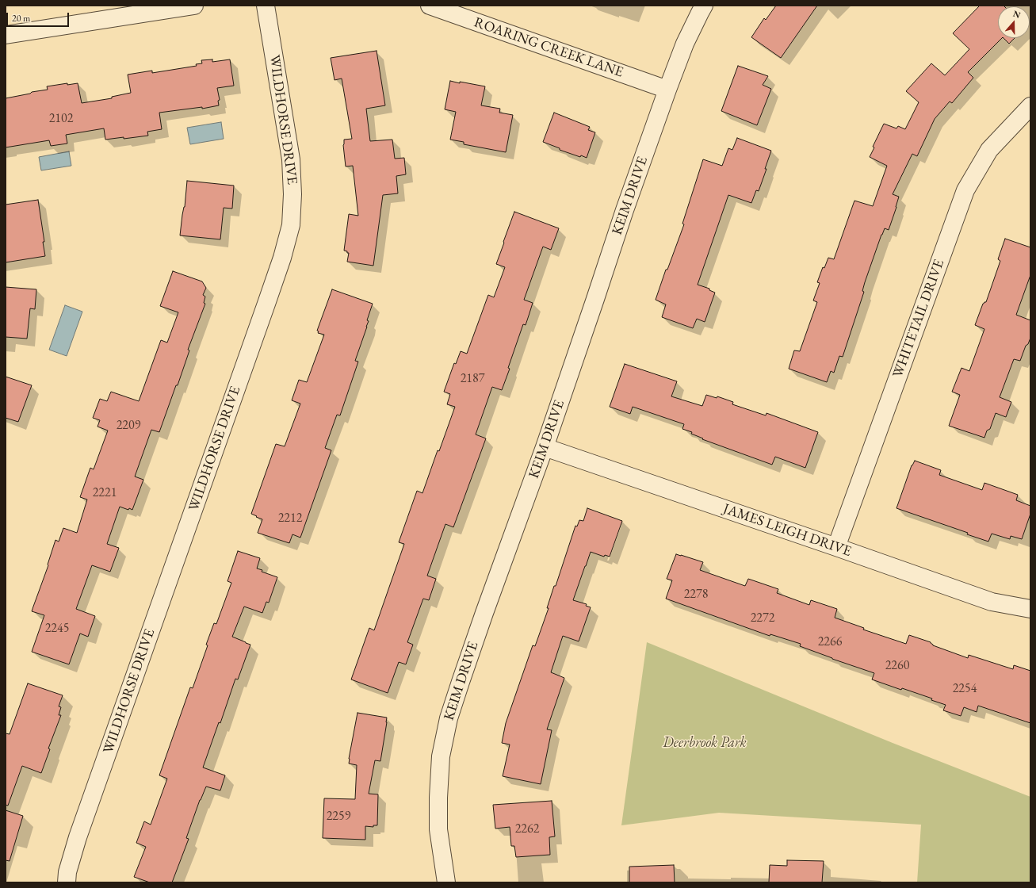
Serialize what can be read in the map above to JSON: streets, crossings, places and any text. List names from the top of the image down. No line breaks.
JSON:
{"streets":{"street":["ROARING CREEK LANE","WILDHORSE DRIVE","KEIM DRIVE","WHITETAIL DRIVE","JAMES LEIGH DRIVE"]},"crossings":[["ROARING CREEK LANE","KEIM DRIVE"],["KEIM DRIVE","JAMES LEIGH DRIVE"],["WHITETAIL DRIVE","JAMES LEIGH DRIVE"]],"parks":["Deerbrook Park"],"house_numbers":["2102","2187","2209","2221","2212","2278","2272","2245","2266","2260","2254","2259","2262"],"scale_bar":"20 m","north":"top"}
